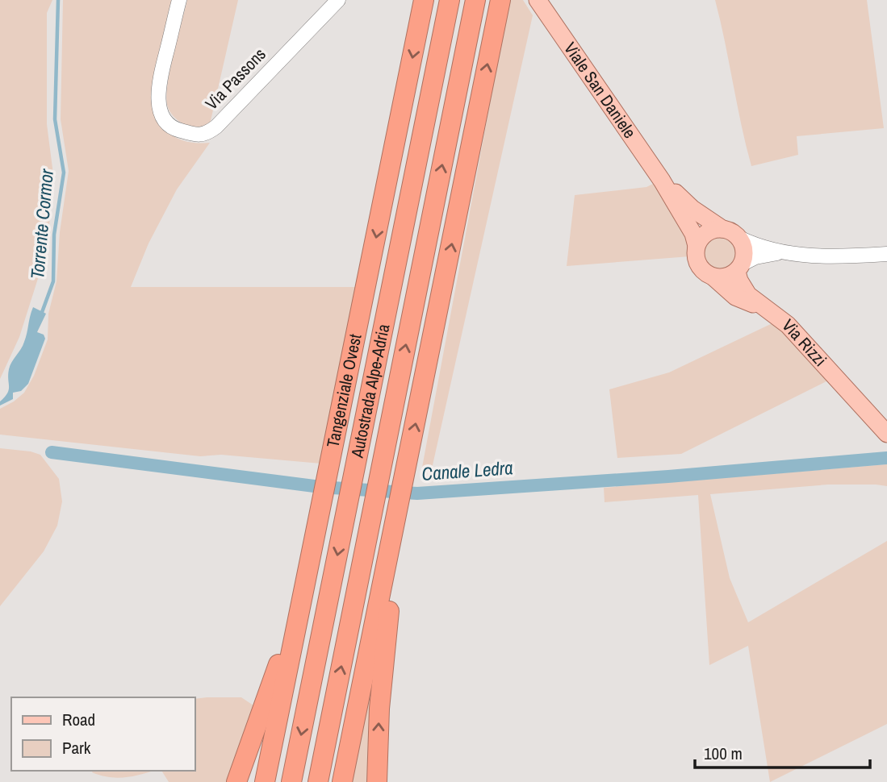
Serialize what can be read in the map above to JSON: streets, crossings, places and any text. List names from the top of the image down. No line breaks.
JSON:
{"streets":{"highway":["Tangenziale Ovest","Autostrada Alpe-Adria"],"main road":["Viale San Daniele","Via Rizzi"],"street":["Via Passons"]},"crossings":[["Viale San Daniele","Via Rizzi"]],"water":["Torrente Cormor","Canale Ledra"],"legend":["Road","Park"],"scale_bar":"100 m"}
